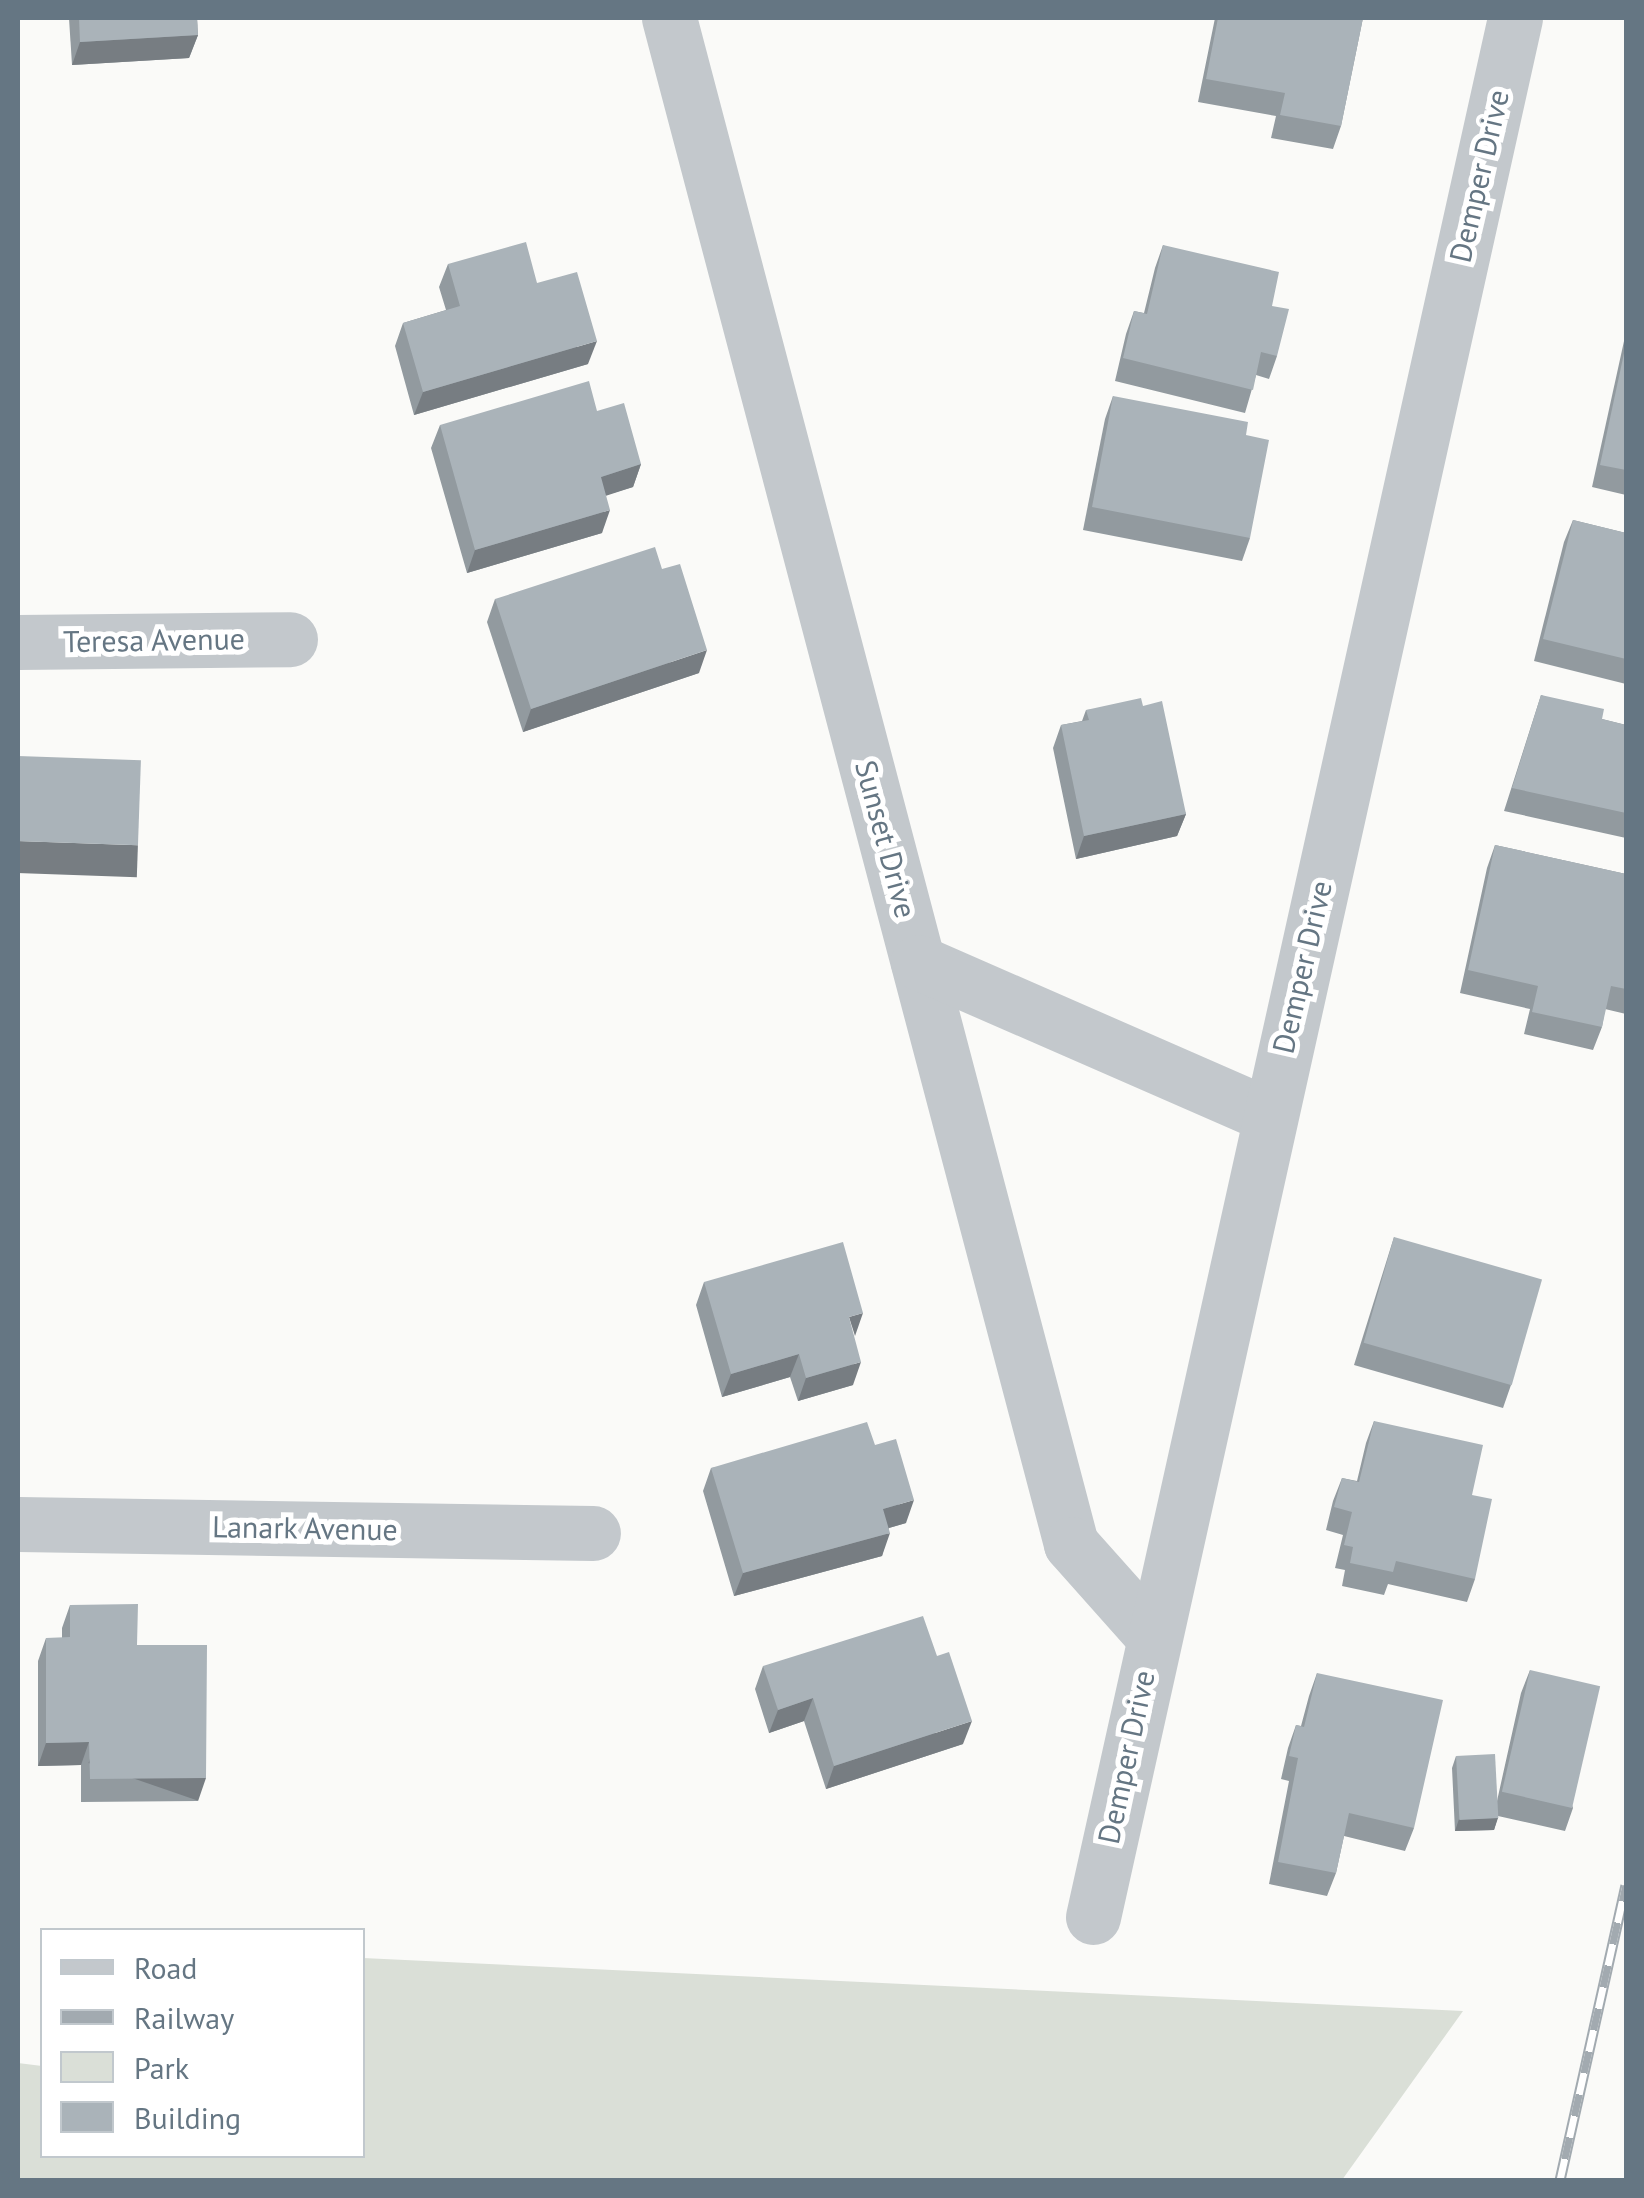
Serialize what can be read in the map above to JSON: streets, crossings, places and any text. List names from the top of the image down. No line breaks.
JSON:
{"streets":{"street":["Demper Drive","Teresa Avenue","Sunset Drive","Lanark Avenue"]},"crossings":[["Demper Drive","Sunset Drive"]],"legend":["Road","Railway","Park","Building"]}
